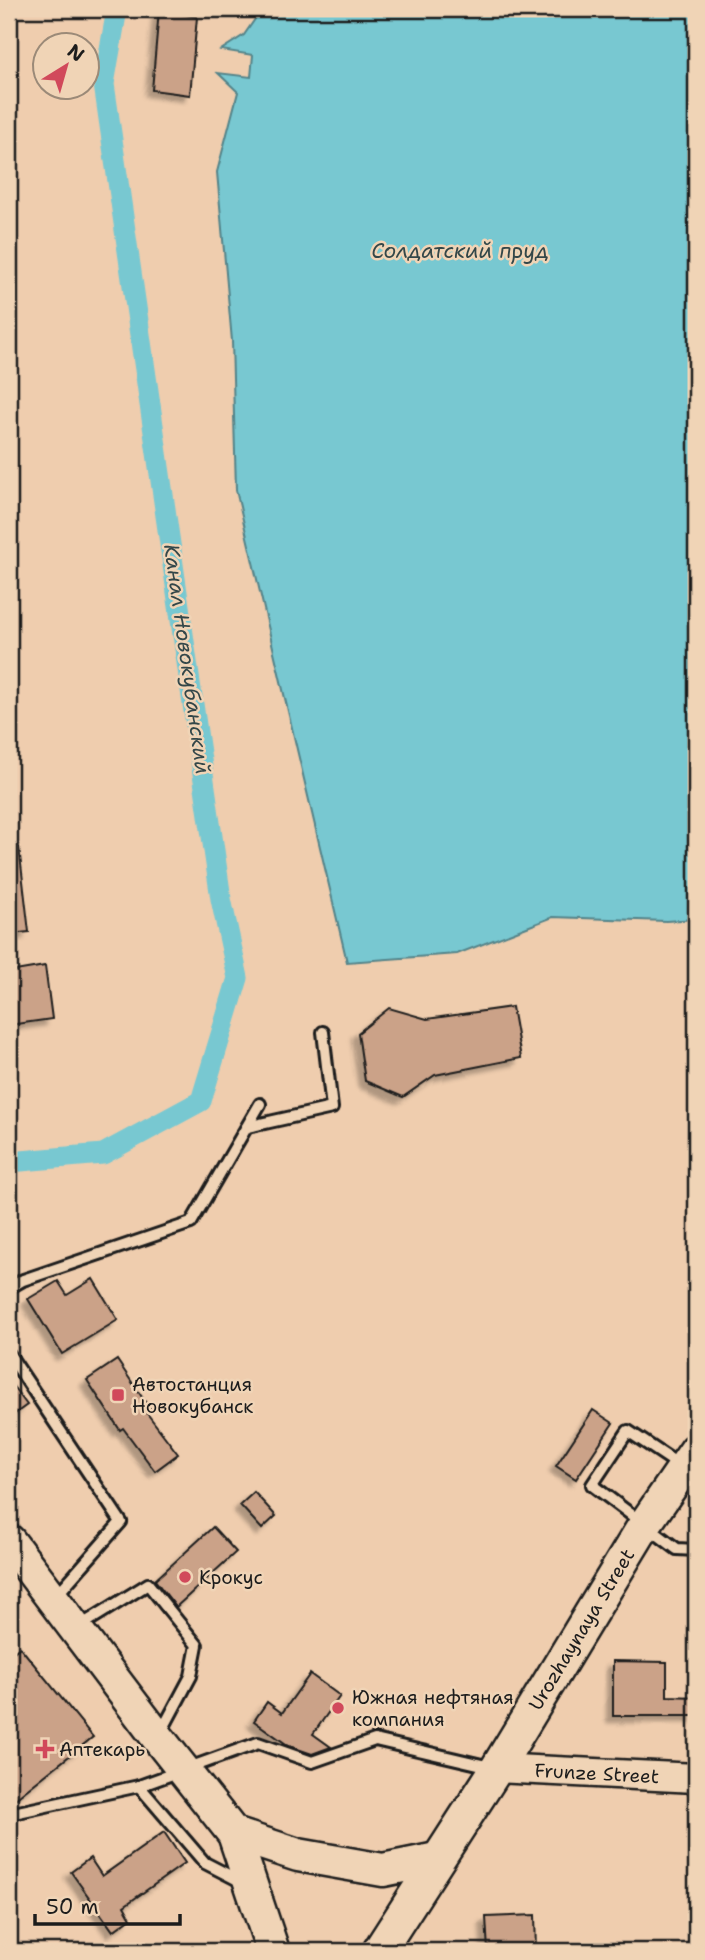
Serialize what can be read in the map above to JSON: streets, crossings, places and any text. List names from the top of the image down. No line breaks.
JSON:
{"streets":{"main road":["Urozhaynaya Street"],"street":["Frunze Street"]},"crossings":[["Urozhaynaya Street","Frunze Street"]],"water":["Солдатский пруд","Канал Новокубанский"],"places":{"transit":["Автостанция Новокубанск"],"other":["Крокус","Южная нефтяная компания"],"health":["Аптекарь"]},"scale_bar":"50 m","north":"top right"}
